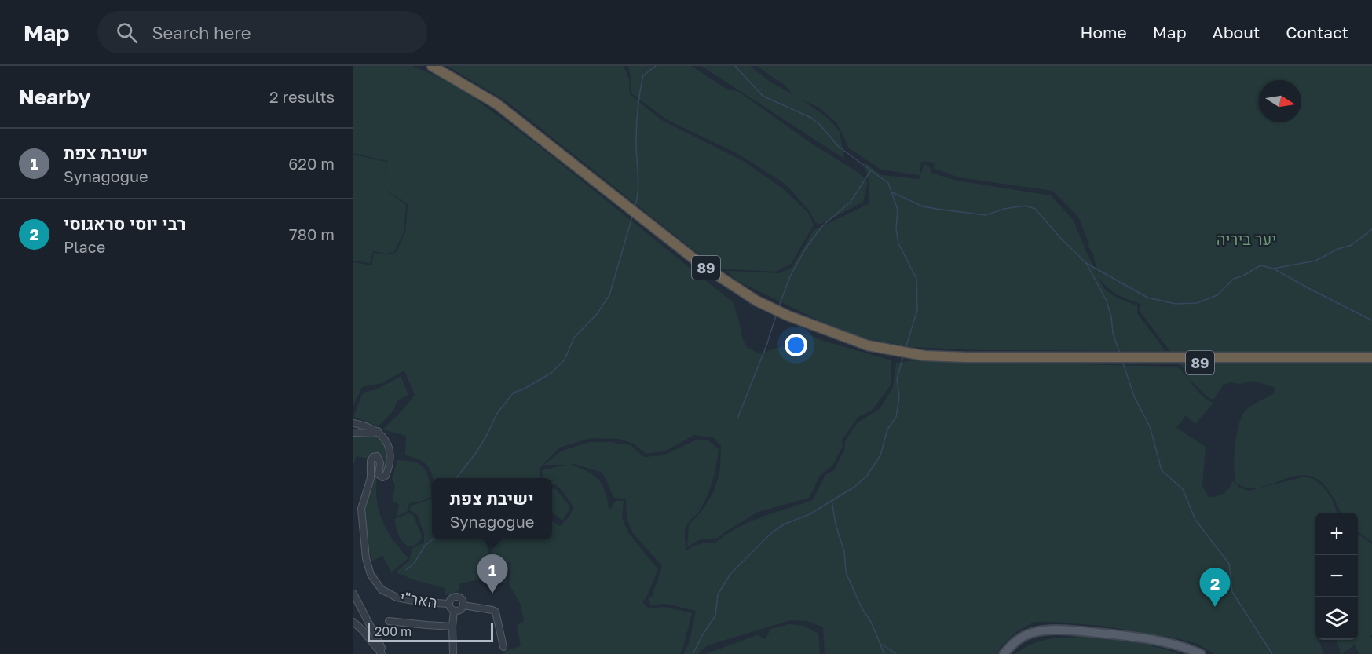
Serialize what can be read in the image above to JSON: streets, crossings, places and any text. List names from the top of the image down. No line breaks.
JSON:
{"streets":{"highway":["89"],"street":["האר\"י"]},"parks":["יער ביריה"],"scale_bar":"200 m","north":"right","page":{"header":"Map","search":"Search here","nav":["Home","Map","About","Contact"],"heading":["Nearby","2 results"],"list":[{"mark":"1","name":"ישיבת צפת","note":"Synagogue","value":"620 m"},{"mark":"2","name":"רבי יוסי סראגוסי","note":"Place","value":"780 m"}],"popup":["ישיבת צפת","Synagogue"],"map_buttons":["+","−"],"pins":["1","2"],"scale":"200 m"}}
